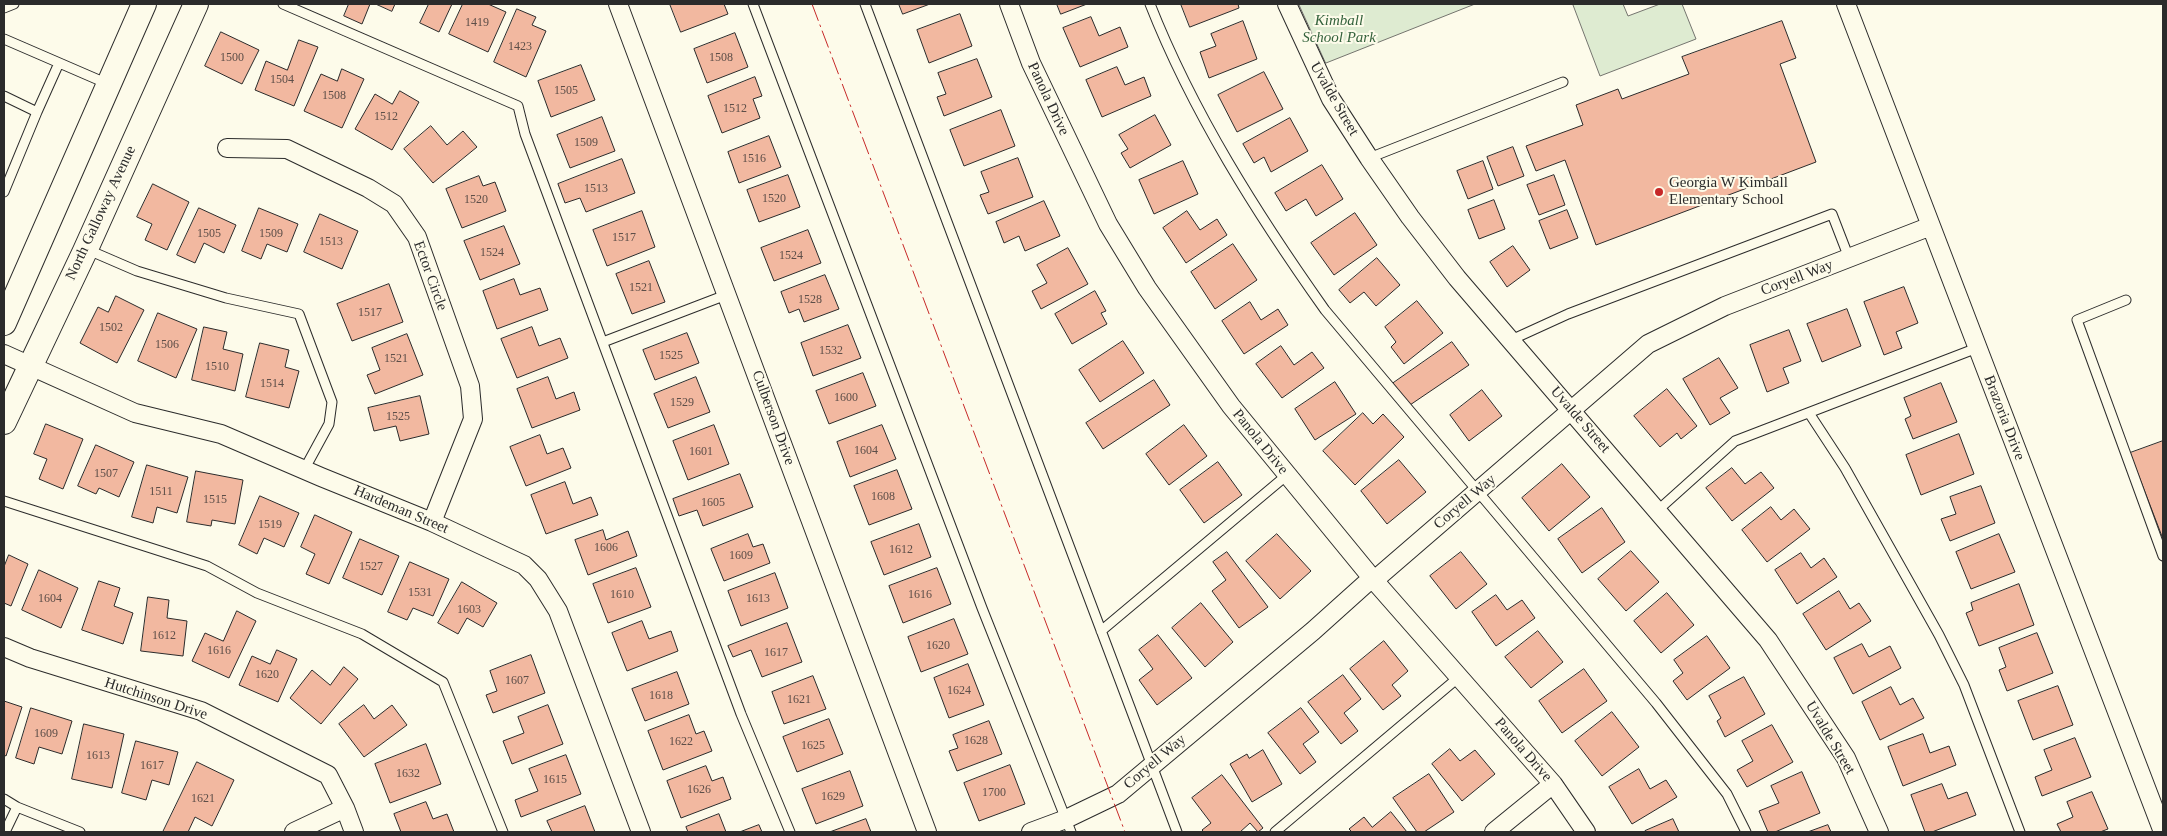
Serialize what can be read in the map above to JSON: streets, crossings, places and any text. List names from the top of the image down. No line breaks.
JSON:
{"streets":{"main road":["North Galloway Avenue"],"street":["Panola Drive","Uvalde Street","Ector Circle","Coryell Way","Culberson Drive","Brazoria Drive","Hardeman Street","Hutchinson Drive"]},"crossings":[["Panola Drive","Coryell Way"],["Uvalde Street","Coryell Way"],["North Galloway Avenue","Hardeman Street"],["Ector Circle","Hardeman Street"],["Coryell Way","Brazoria Drive"]],"parks":["Kimball School Park"],"places":["Georgia W Kimball Elementary School"],"house_numbers":["1419","1423","1500","1508","1504","1505","1508","1512","1512","1509","1516","1513","1520","1520","1505","1509","1517","1513","1524","1524","1521","1528","1517","1502","1506","1532","1525","1521","1510","1514","1600","1529","1525","1604","1601","1507","1511","1608","1515","1605","1519","1606","1612","1609","1527","1531","1610","1616","1604","1613","1603","1612","1620","1616","1617","1620","1607","1624","1618","1621","1609","1628","1622","1625","1613","1617","1632","1615","1626","1700","1629","1621"]}
